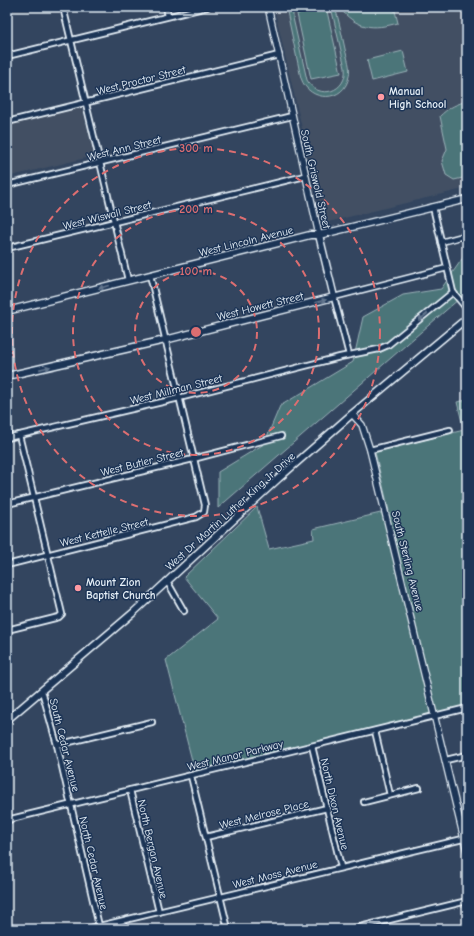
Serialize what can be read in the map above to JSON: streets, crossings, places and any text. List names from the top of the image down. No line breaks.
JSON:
{"streets":{"main road":["South Griswold Street","West Lincoln Avenue","West Howett Street","West Dr Martin Luther King Jr Drive"],"street":["West Proctor Street","West Ann Street","West Wiswall Street","West Millman Street","West Butler Street","West Kettelle Street","South Sterling Avenue","South Cedar Avenue","West Manor Parkway","North Dixon Avenue","West Melrose Place","North Bergan Avenue","North Cedar Avenue","West Moss Avenue"]},"crossings":[["West Proctor Street","South Griswold Street"],["West Ann Street","South Griswold Street"],["South Griswold Street","West Wiswall Street"],["South Griswold Street","West Lincoln Avenue"],["South Griswold Street","West Howett Street"],["South Griswold Street","West Millman Street"],["West Butler Street","West Kettelle Street"],["West Dr Martin Luther King Jr Drive","South Sterling Avenue"],["West Dr Martin Luther King Jr Drive","South Cedar Avenue"],["South Sterling Avenue","West Manor Parkway"],["South Sterling Avenue","West Moss Avenue"],["South Cedar Avenue","West Manor Parkway"],["South Cedar Avenue","North Cedar Avenue"],["West Manor Parkway","North Dixon Avenue"],["West Manor Parkway","North Bergan Avenue"],["West Manor Parkway","North Cedar Avenue"],["North Dixon Avenue","West Melrose Place"],["North Dixon Avenue","West Moss Avenue"],["North Bergan Avenue","West Moss Avenue"],["North Cedar Avenue","West Moss Avenue"]],"one_way":["West Howett Street"],"places":["Manual High School","Mount Zion Baptist Church"],"rings":["300 m","200 m","100 m"]}
